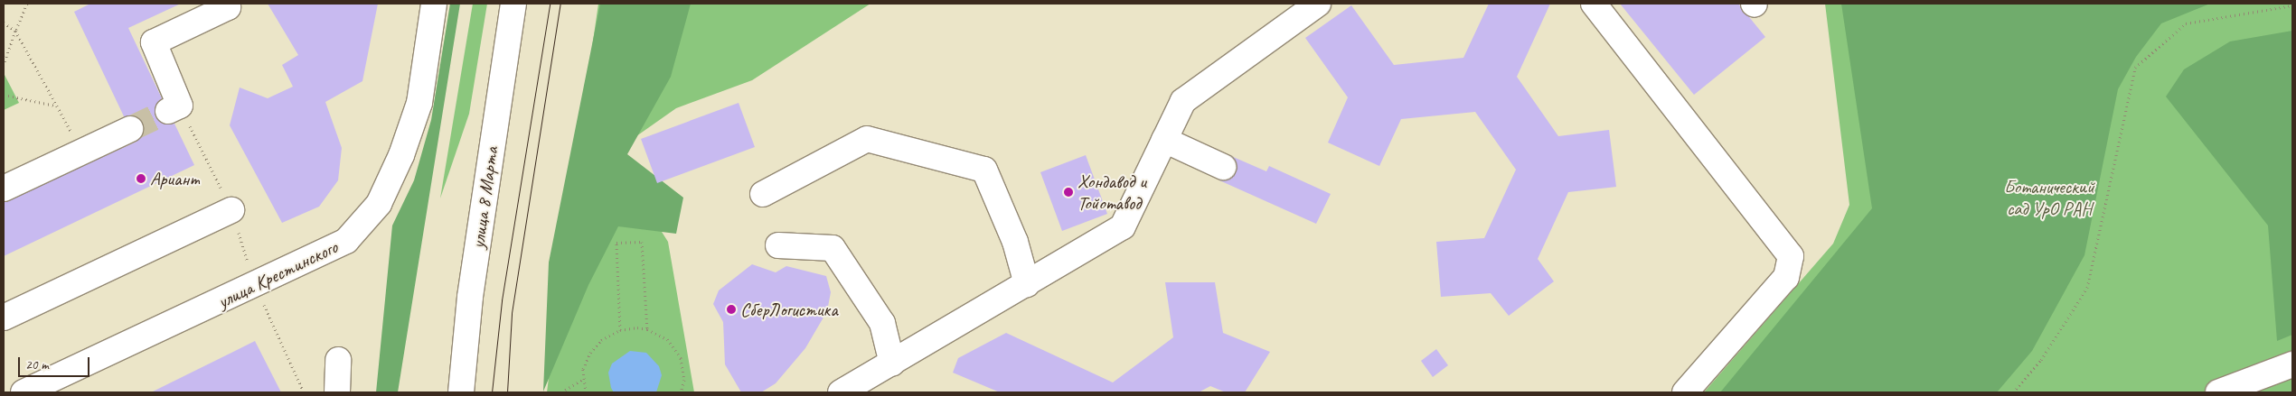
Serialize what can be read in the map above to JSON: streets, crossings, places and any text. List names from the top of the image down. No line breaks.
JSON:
{"streets":{"street":["улица 8 Марта","улица Крестинского"]},"parks":["Ботанический сад УрО РАН"],"places":["Ариант","Хондавод и Тойотавод","СберЛогистика"],"scale_bar":"20 m"}
